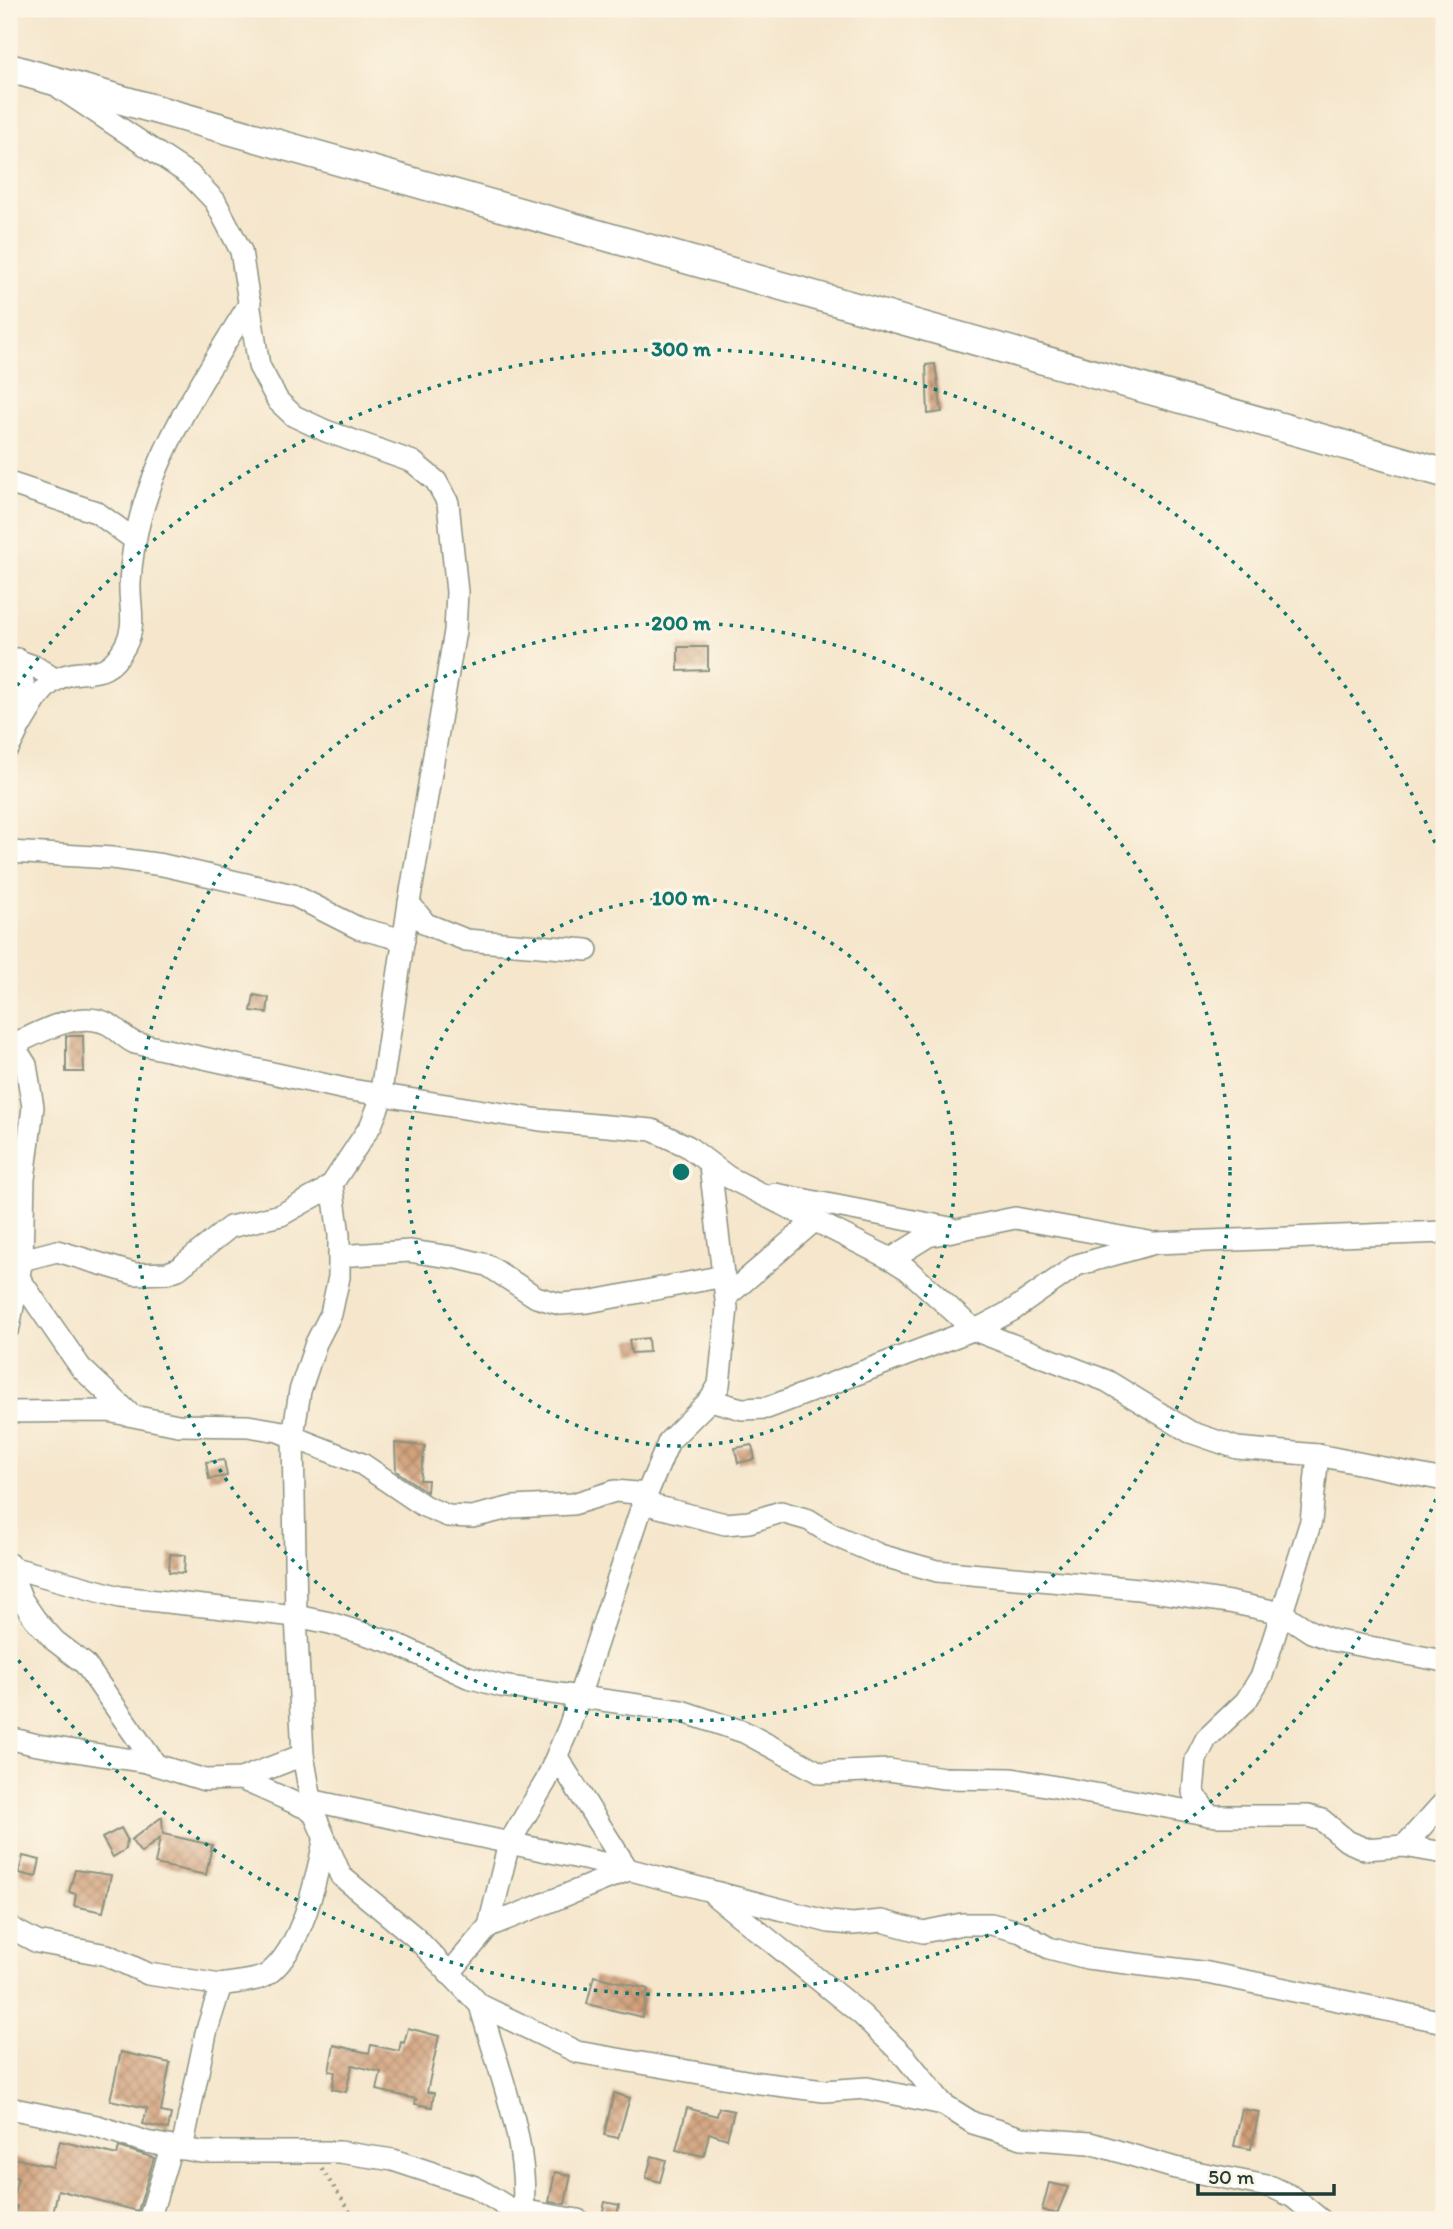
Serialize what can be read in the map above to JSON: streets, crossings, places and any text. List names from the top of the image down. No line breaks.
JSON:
{"scale_bar":"50 m","rings":["300 m","200 m","100 m"]}
